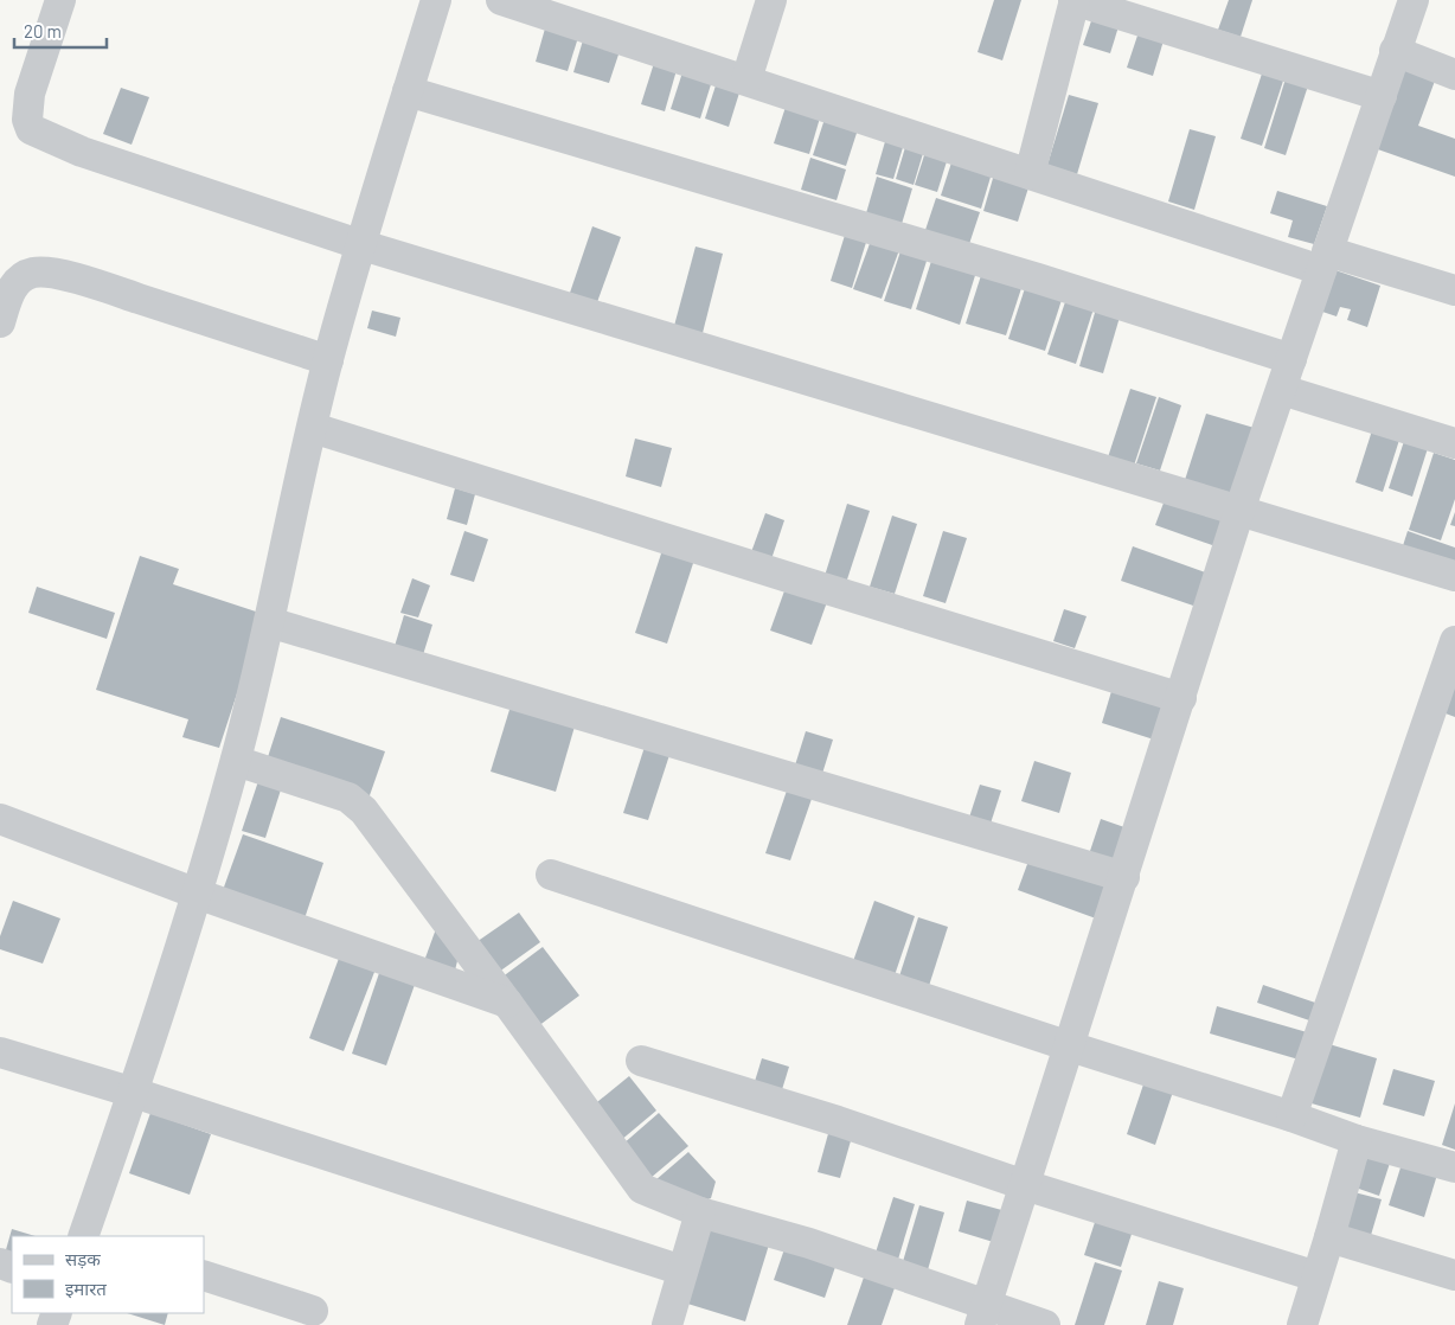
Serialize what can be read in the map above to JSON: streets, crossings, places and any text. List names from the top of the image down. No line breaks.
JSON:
{"legend":["सड़क","इमारत"],"scale_bar":"20 m"}
